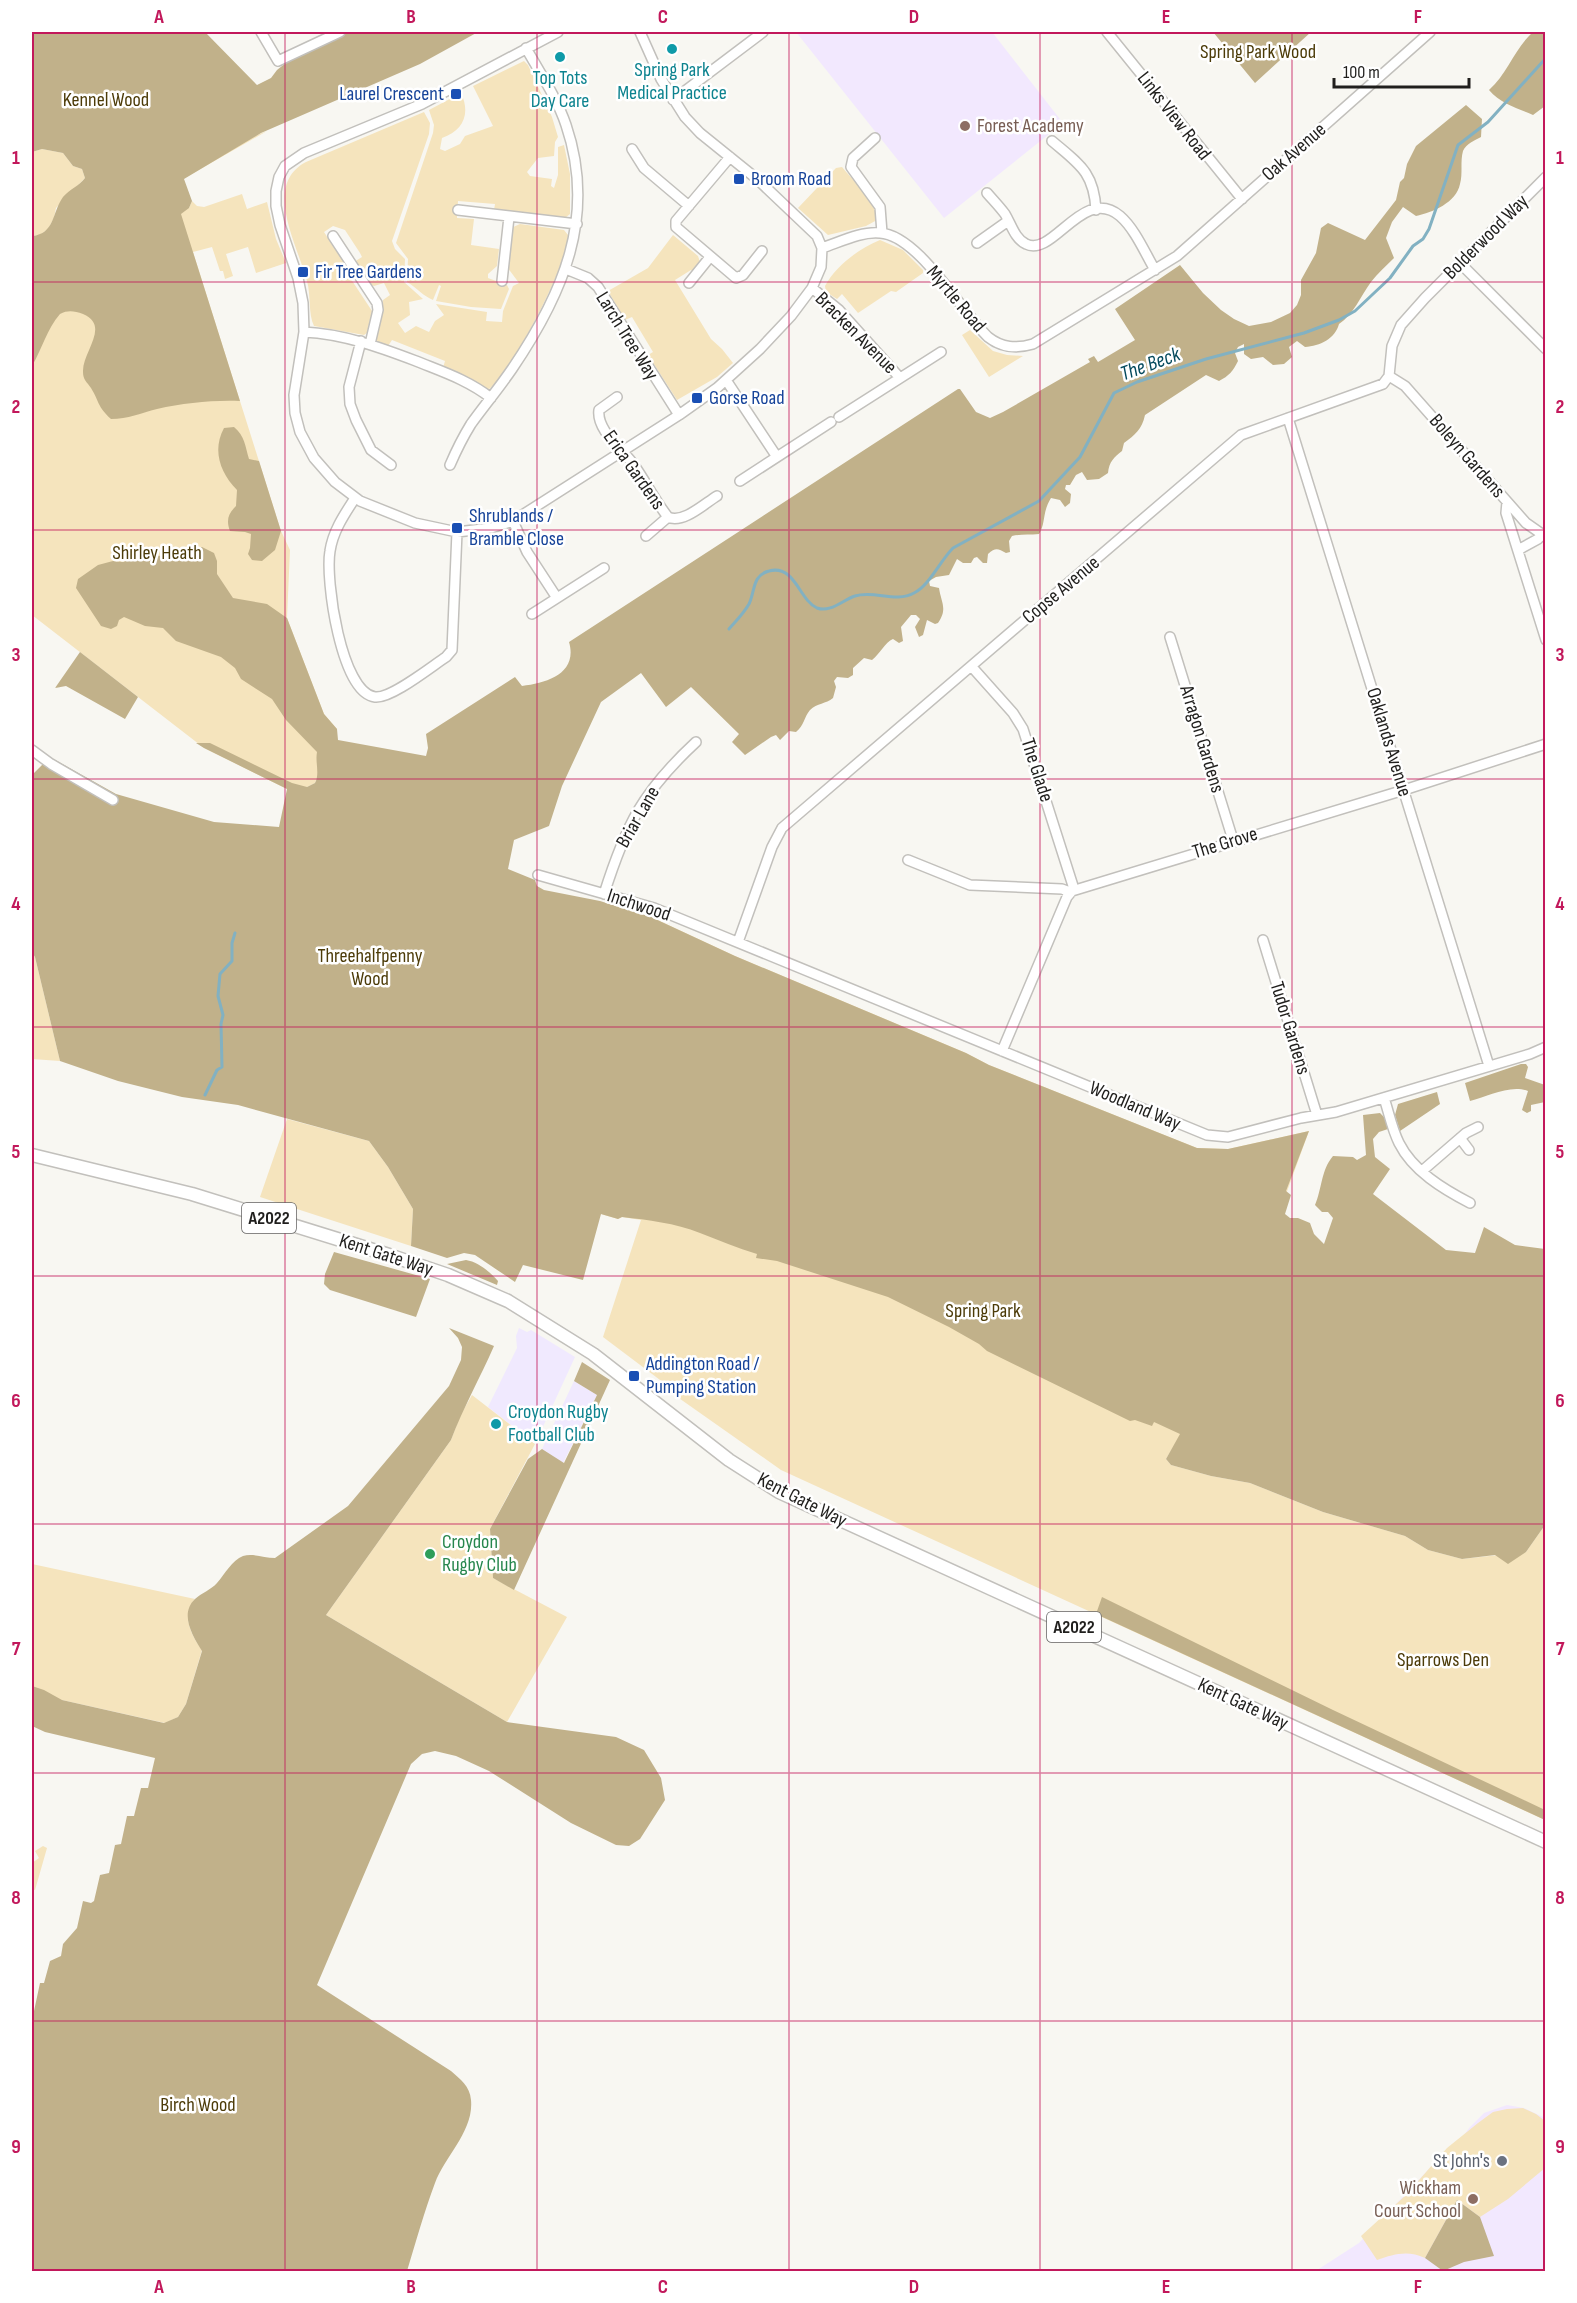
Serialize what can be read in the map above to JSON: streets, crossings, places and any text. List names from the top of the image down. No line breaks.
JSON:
{"streets":{"main road":["A2022","Kent Gate Way"],"street":["Links View Road","Oak Avenue","Bolderwood Way","Myrtle Road","Bracken Avenue","Larch Tree Way","Boleyn Gardens","Erica Gardens","Copse Avenue","Arragon Gardens","Oaklands Avenue","The Glade","Briar Lane","The Grove","Inchwood","Tudor Gardens","Woodland Way"]},"crossings":[["Links View Road","Oak Avenue"],["Oak Avenue","Myrtle Road"],["Bolderwood Way","Boleyn Gardens"],["Bolderwood Way","Copse Avenue"],["Boleyn Gardens","Copse Avenue"],["Copse Avenue","Oaklands Avenue"],["Copse Avenue","The Glade"],["Copse Avenue","Inchwood"],["Copse Avenue","Woodland Way"],["Arragon Gardens","The Grove"],["Oaklands Avenue","The Grove"],["Oaklands Avenue","Woodland Way"],["The Glade","The Grove"],["Briar Lane","Inchwood"],["Inchwood","Woodland Way"],["Tudor Gardens","Woodland Way"]],"water":["The Beck"],"parks":["Spring Park Wood","Kennel Wood","Shirley Heath","Threehalfpenny Wood","Spring Park","Sparrows Den","Birch Wood"],"places":{"other":["Spring Park Medical Practice","Top Tots Day Care","Forest Academy","Croydon Rugby Football Club","Croydon Rugby Club","St John's","Wickham Court School"],"transit":["Laurel Crescent","Broom Road","Fir Tree Gardens","Gorse Road","Shrublands / Bramble Close","Addington Road / Pumping Station"]},"scale_bar":"100 m","grid":{"columns":["A","B","C","D","E","F"],"rows":["1","2","3","4","5","6","7","8","9"]}}
